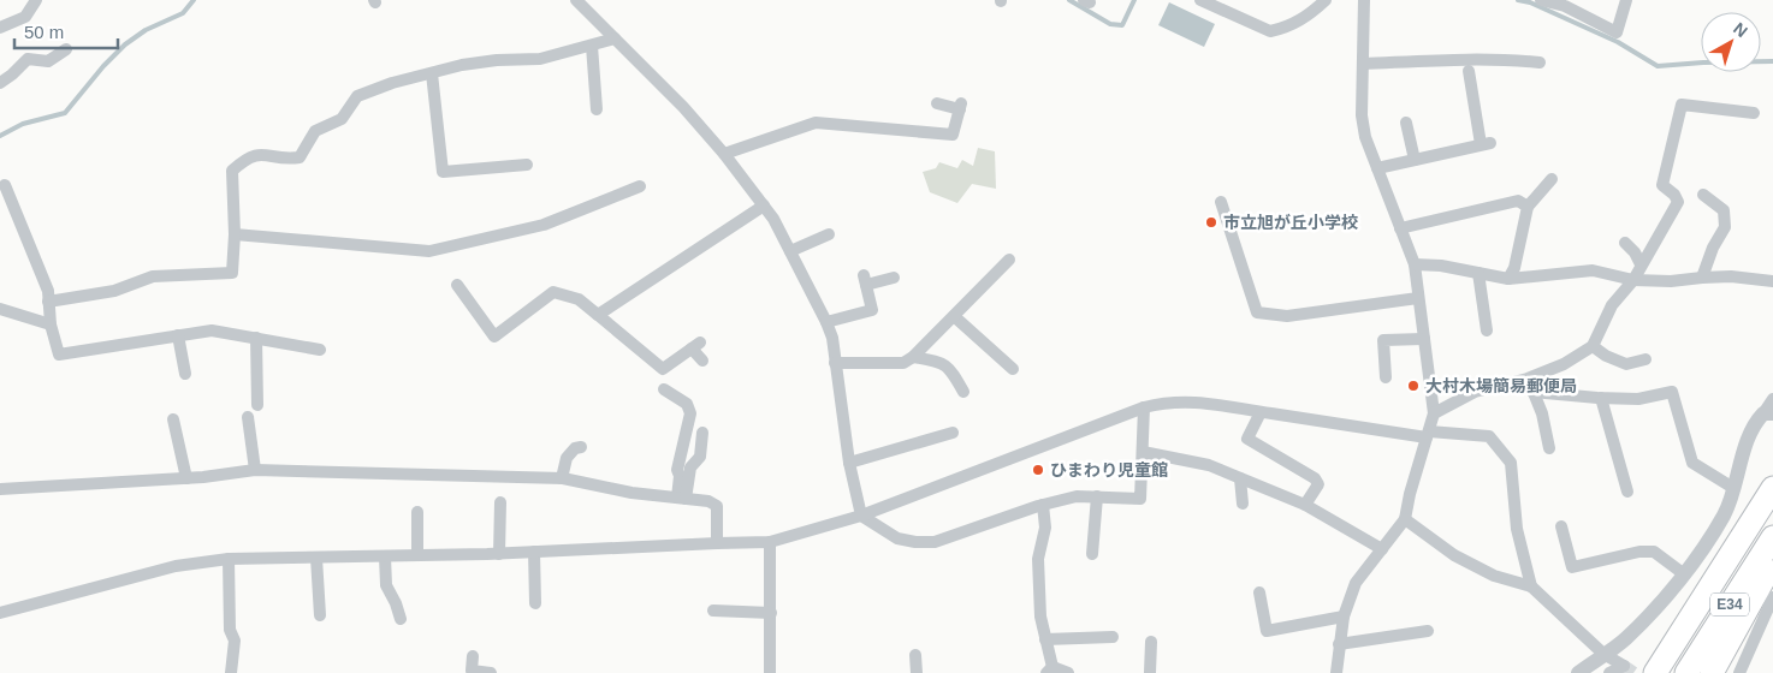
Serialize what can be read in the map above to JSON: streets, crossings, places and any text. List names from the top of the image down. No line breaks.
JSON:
{"streets":{"highway":["E34"]},"places":["市立旭が丘小学校","大村木場簡易郵便局","ひまわり児童館"],"scale_bar":"50 m","north":"top right"}
